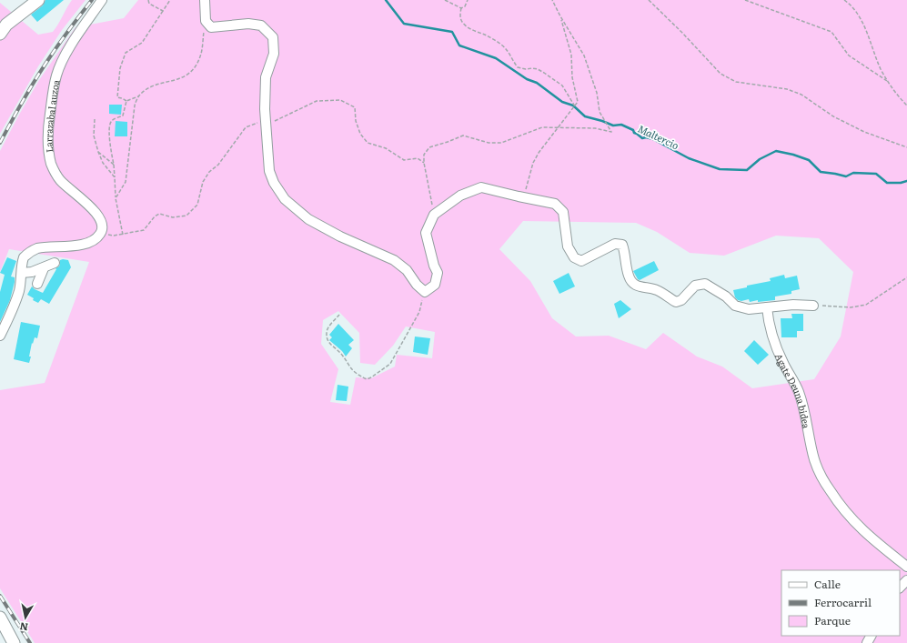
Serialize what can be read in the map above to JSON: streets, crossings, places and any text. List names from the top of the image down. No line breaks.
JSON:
{"streets":{"street":["Larrazabal auzoa","Agate Deuna bidea"]},"water":["Maltercio"],"legend":["Calle","Ferrocarril","Parque"],"north":"bottom"}
